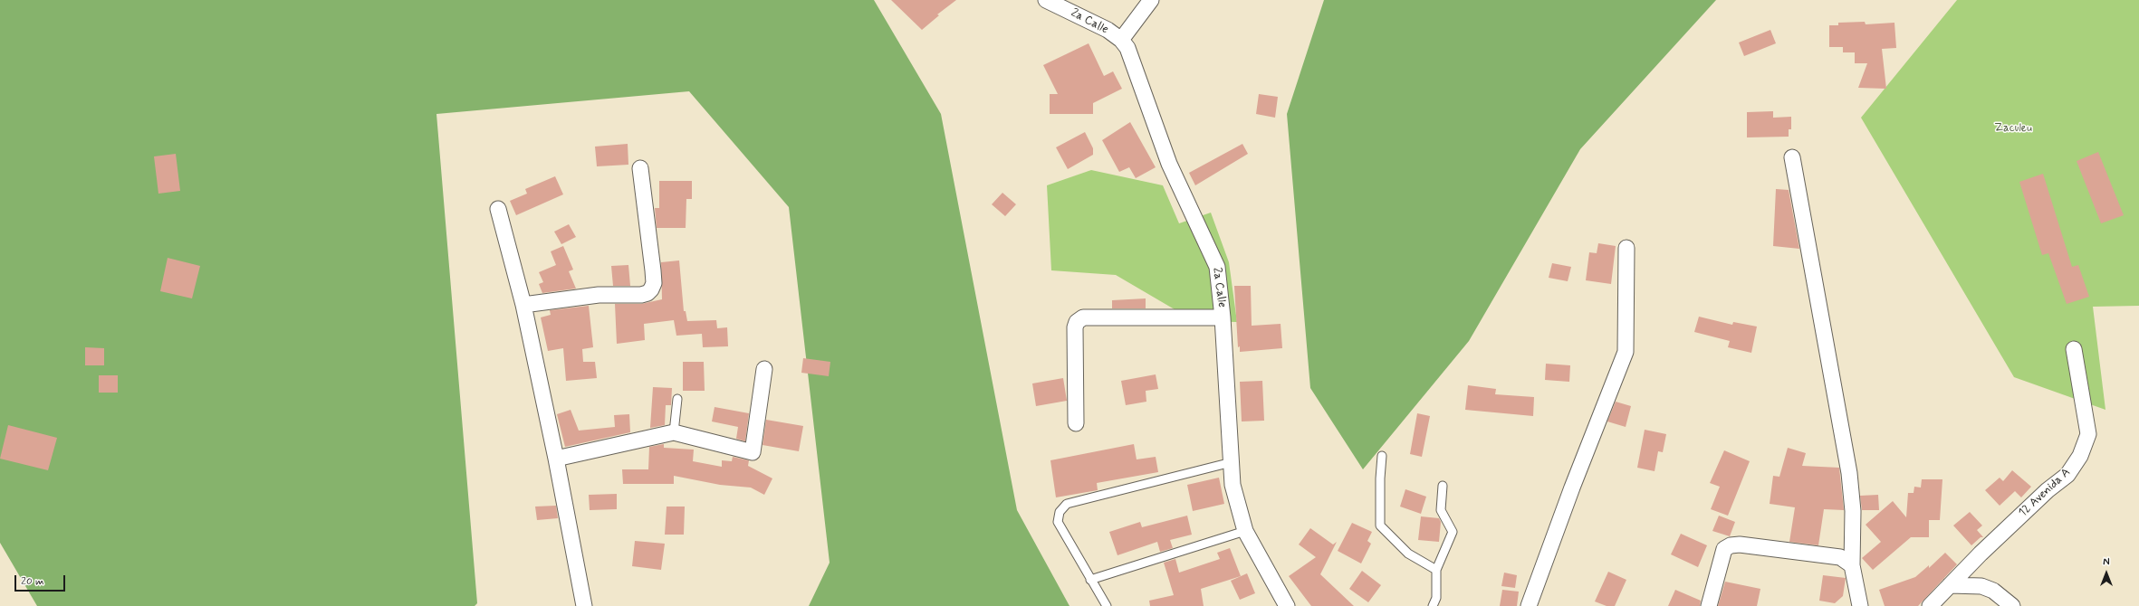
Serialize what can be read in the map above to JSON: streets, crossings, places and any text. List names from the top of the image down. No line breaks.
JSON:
{"streets":{"street":["2a Calle","12 Avenida A"]},"parks":["Zaculeu"],"scale_bar":"20 m","north":"top"}
